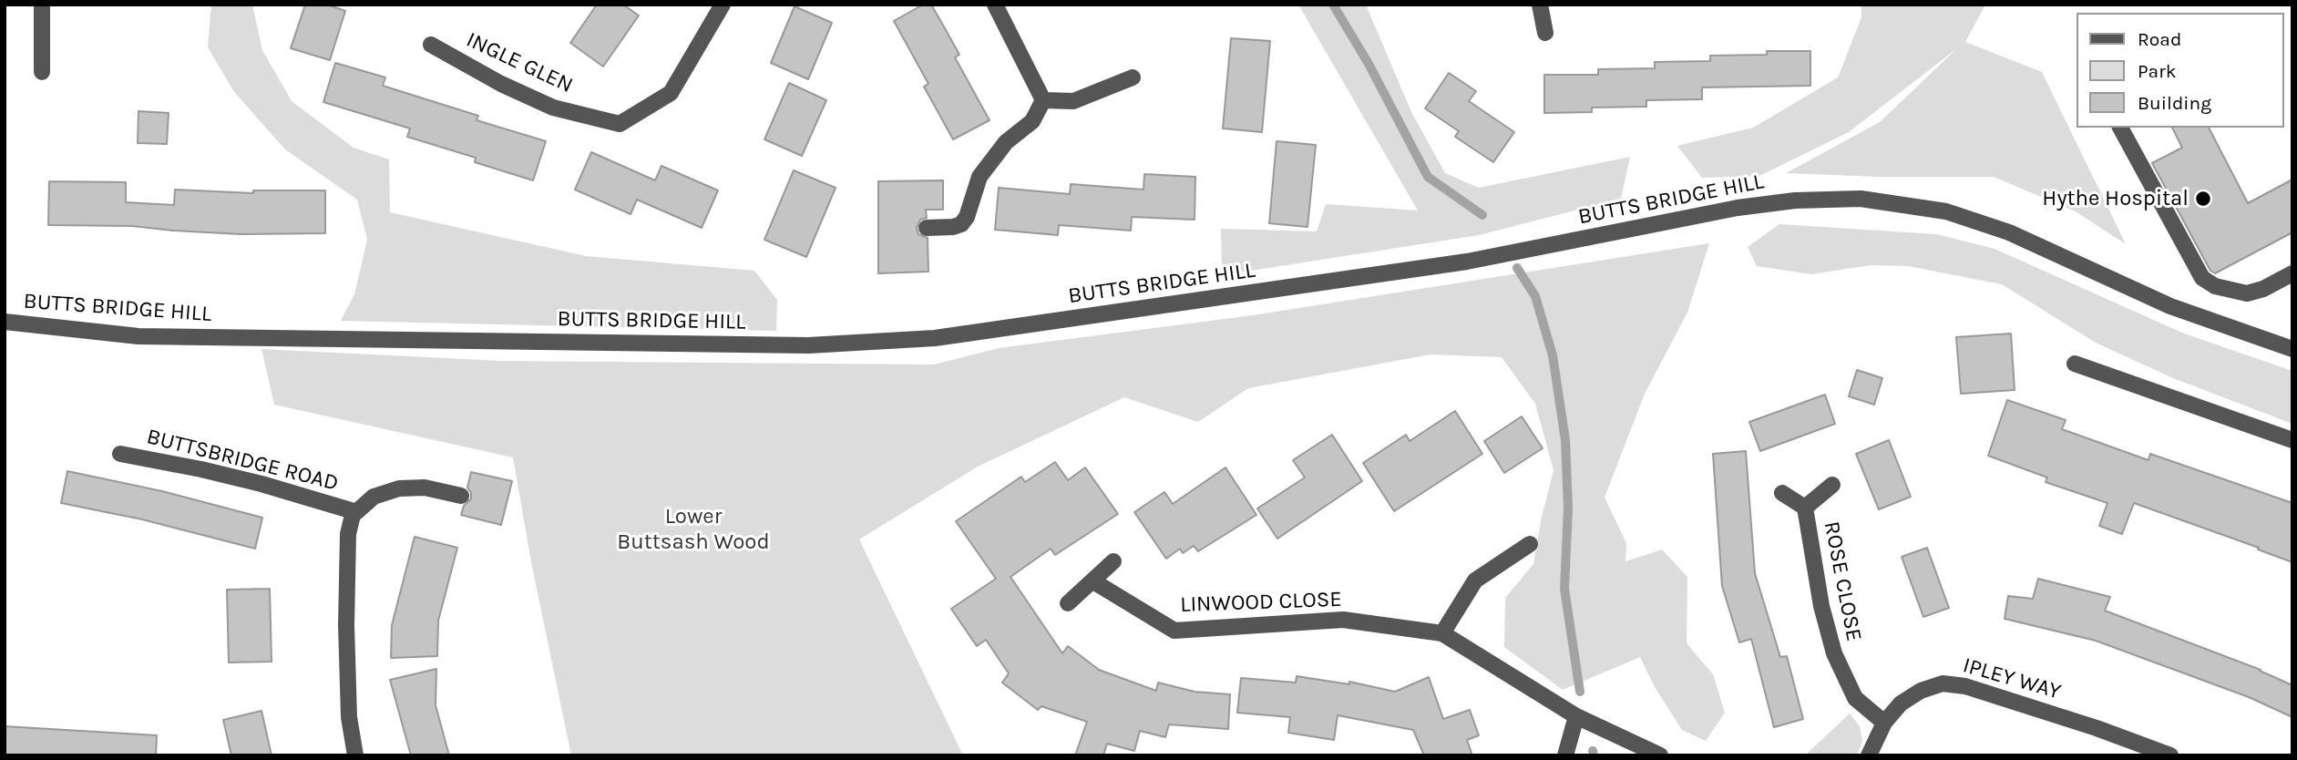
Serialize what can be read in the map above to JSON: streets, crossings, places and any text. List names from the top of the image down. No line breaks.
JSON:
{"streets":{"street":["INGLE GLEN","BUTTS BRIDGE HILL","BUTTSBRIDGE ROAD","ROSE CLOSE","LINWOOD CLOSE","IPLEY WAY"]},"crossings":[["ROSE CLOSE","IPLEY WAY"]],"parks":["Lower Buttsash Wood"],"places":["Hythe Hospital"],"legend":["Road","Park","Building"]}
